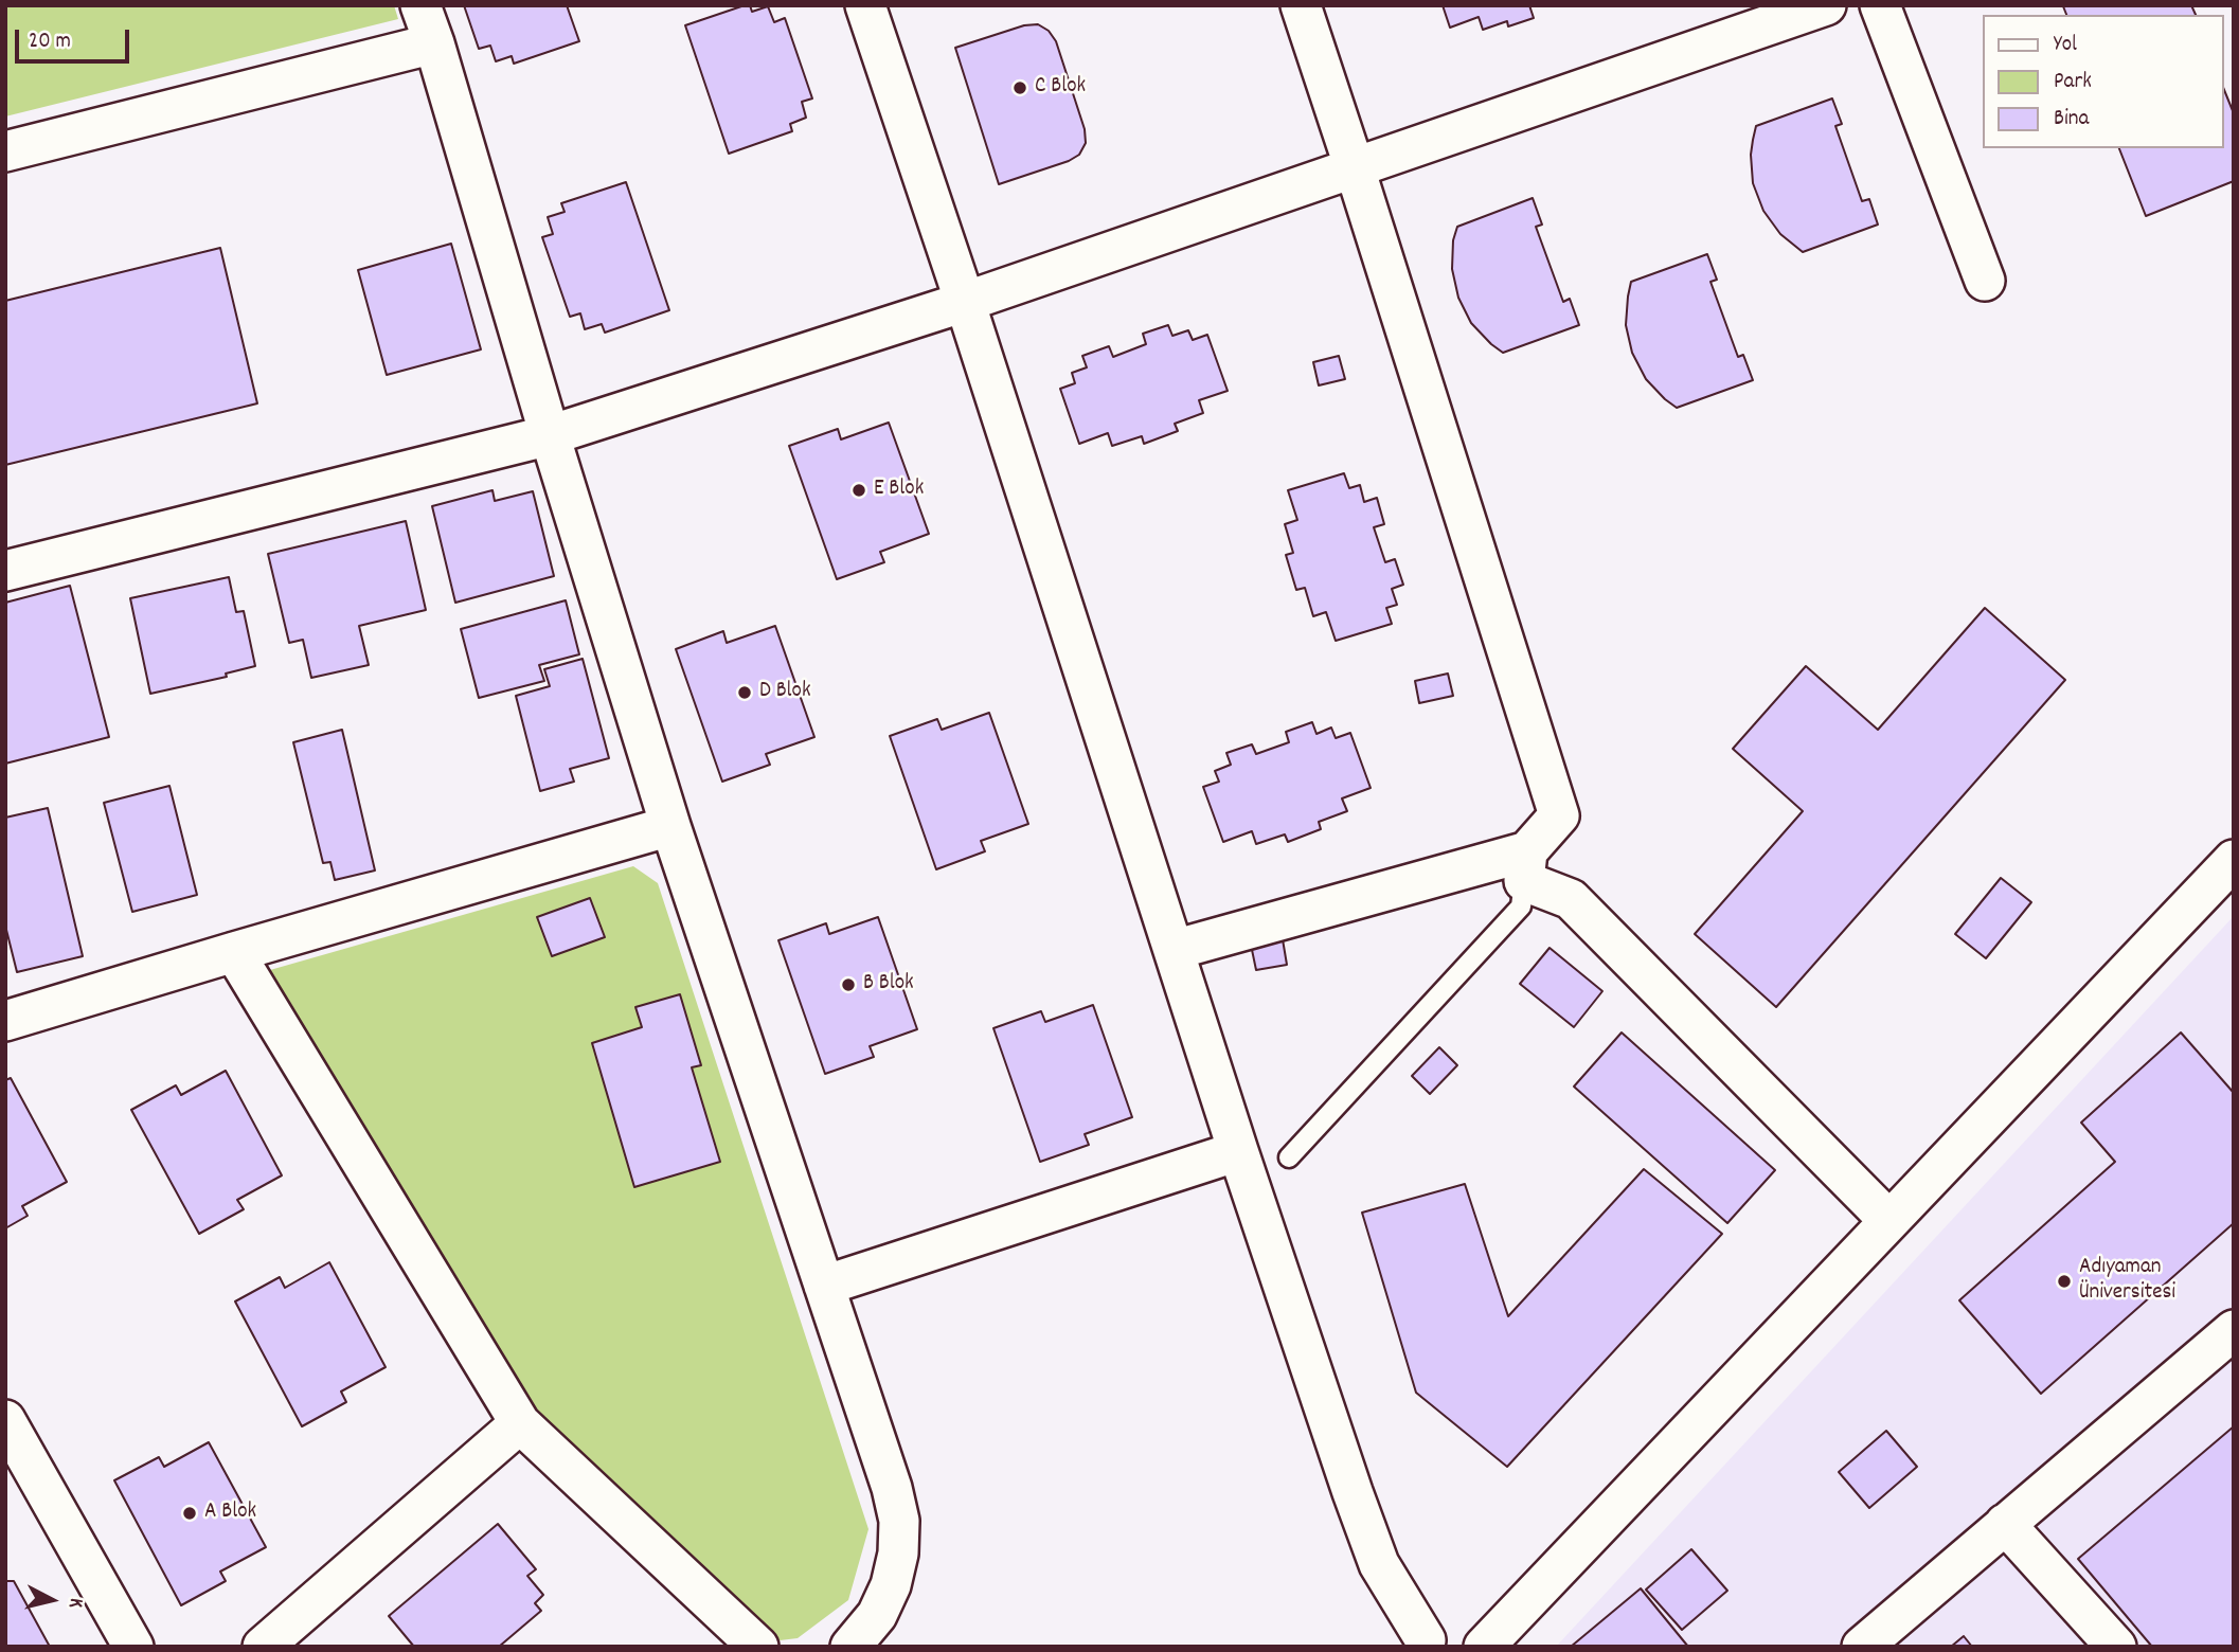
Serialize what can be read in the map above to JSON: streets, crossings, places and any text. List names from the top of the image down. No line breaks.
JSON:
{"places":["C Blok","E Blok","D Blok","B Blok","Adıyaman Üniversitesi","A Blok"],"legend":["Yol","Park","Bina"],"scale_bar":"20 m","north":"right"}
